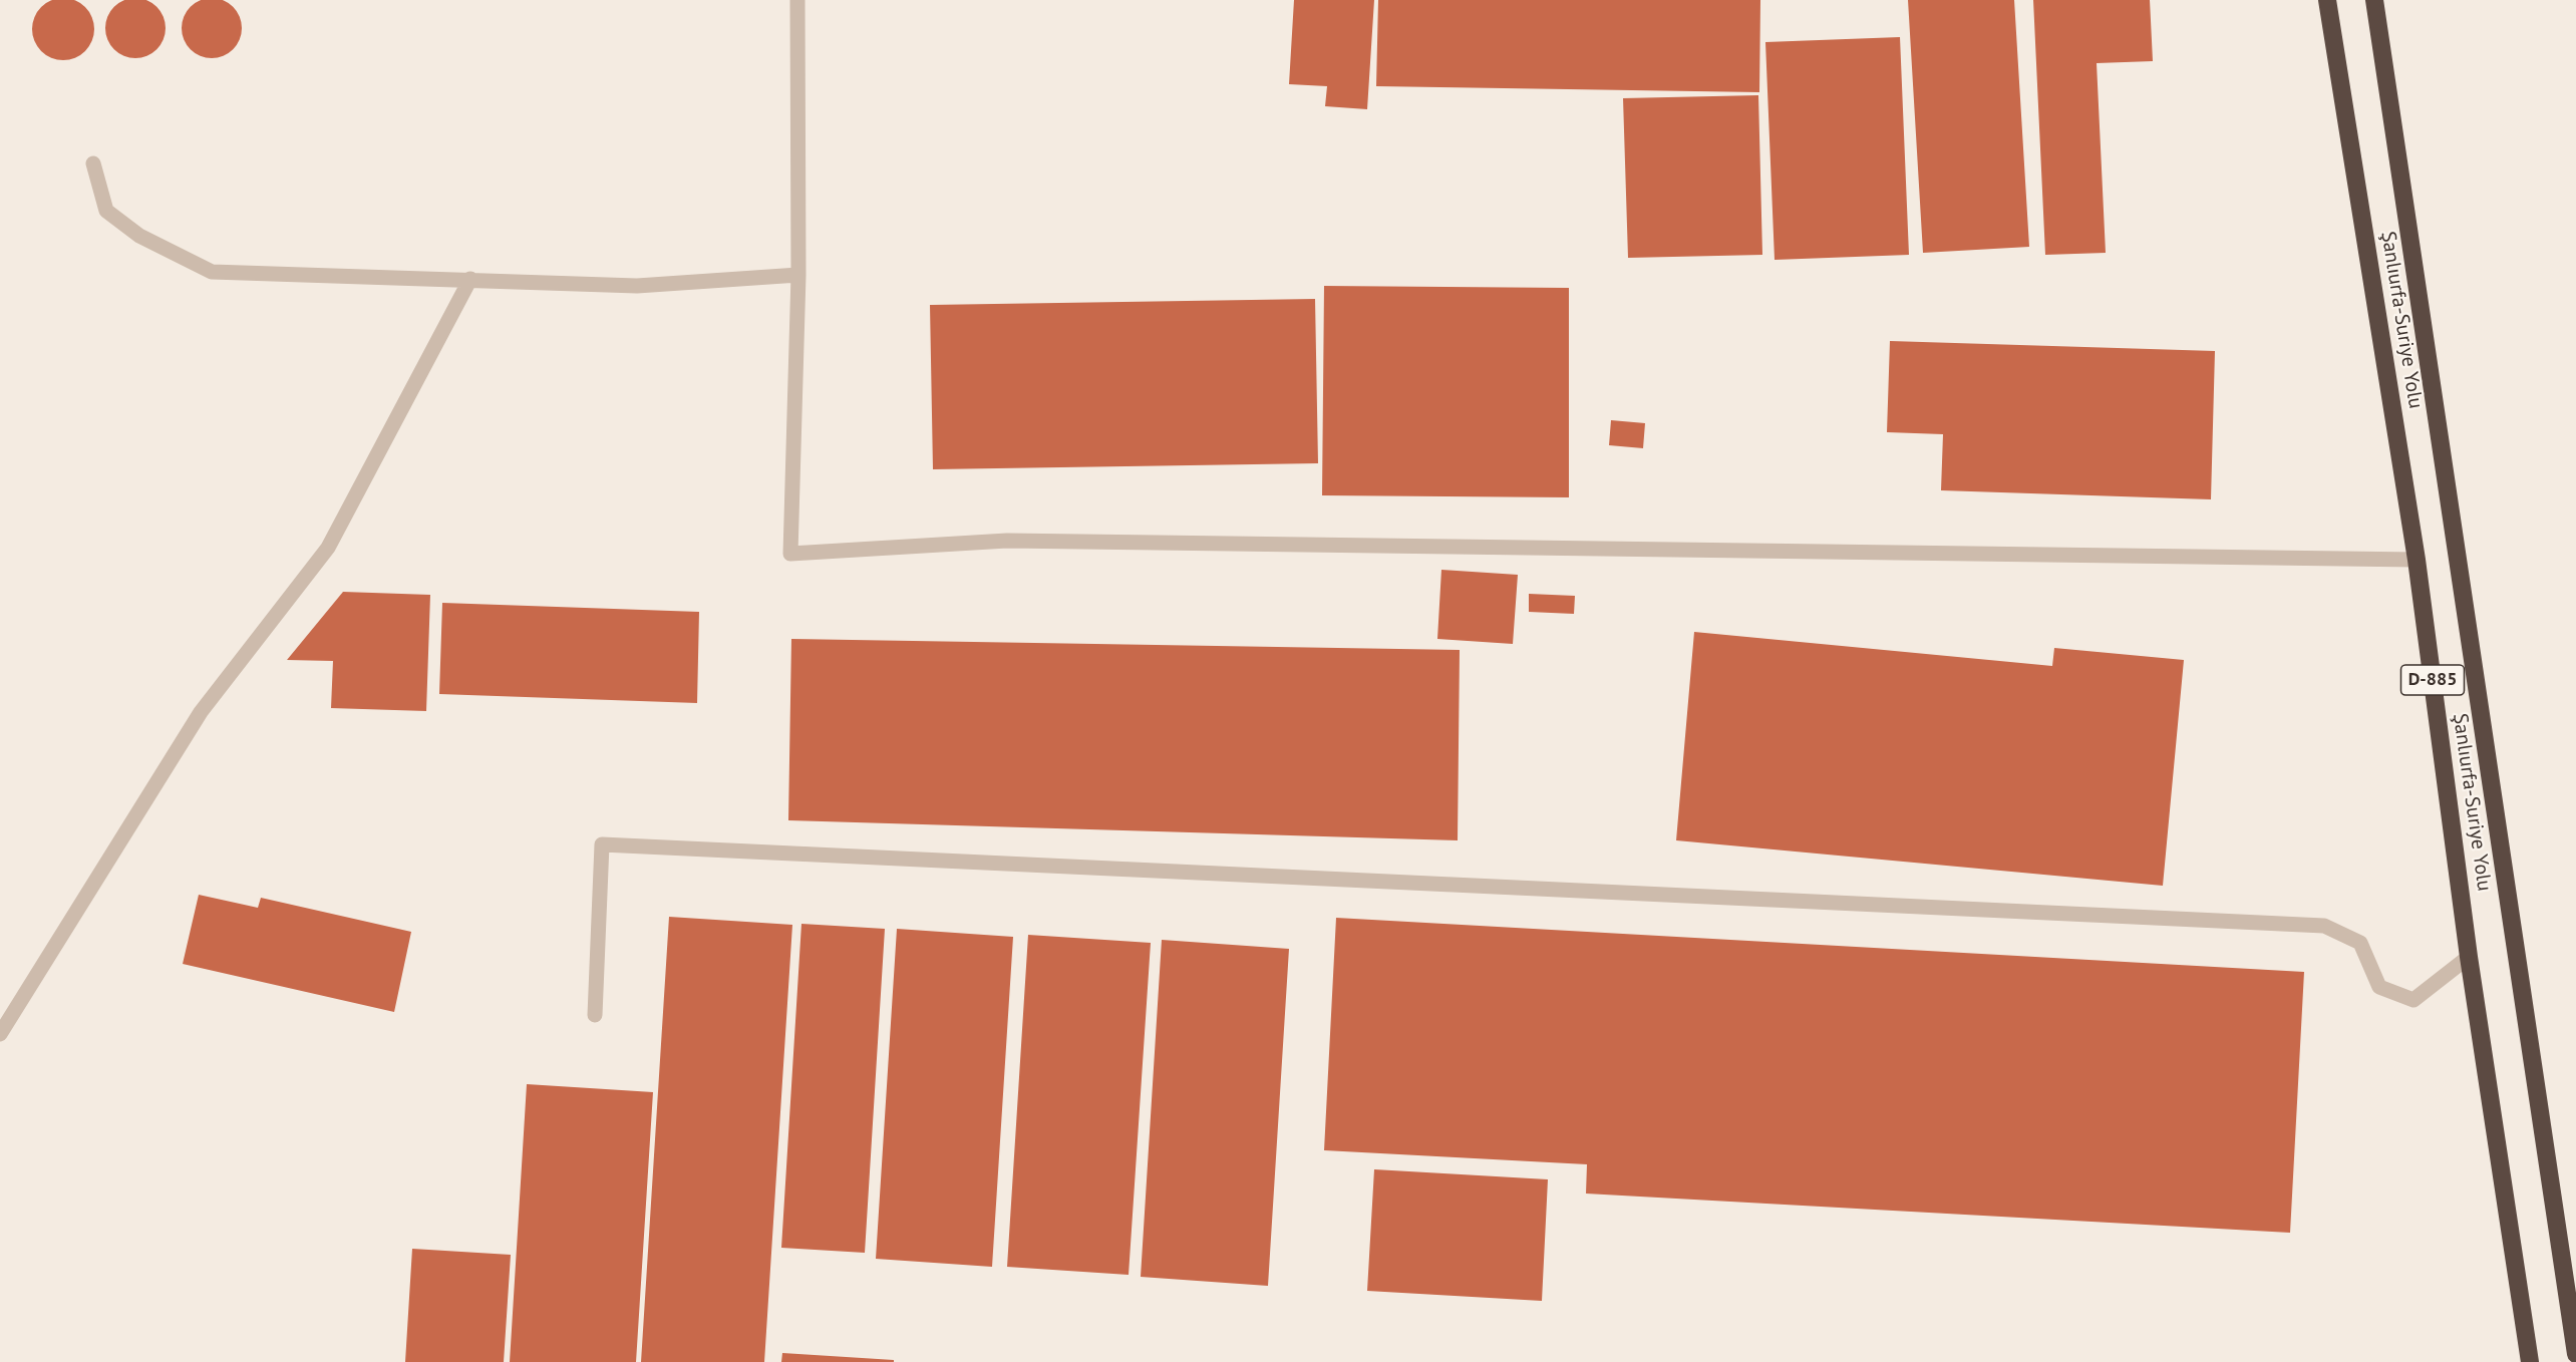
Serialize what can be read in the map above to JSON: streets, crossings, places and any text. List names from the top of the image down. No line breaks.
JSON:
{"streets":{"highway":["Şanlıurfa-Suriye Yolu","D-885"]}}
